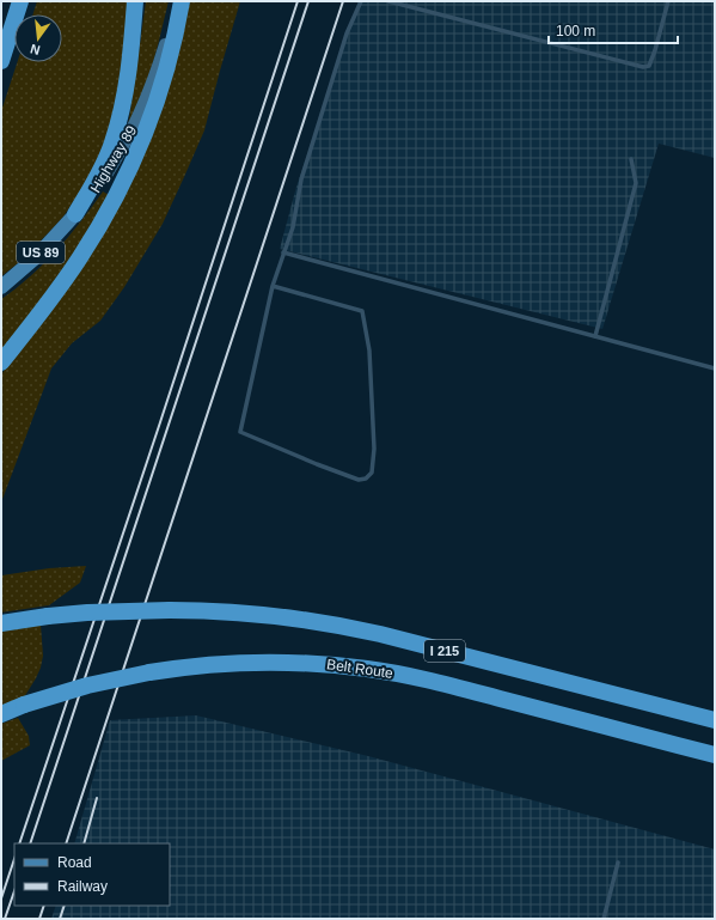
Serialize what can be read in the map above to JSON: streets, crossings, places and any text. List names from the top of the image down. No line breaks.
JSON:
{"streets":{"highway":["I 215","Belt Route"],"main road":["Highway 89","US 89"]},"legend":["Road","Railway"],"scale_bar":"100 m","north":"bottom"}
